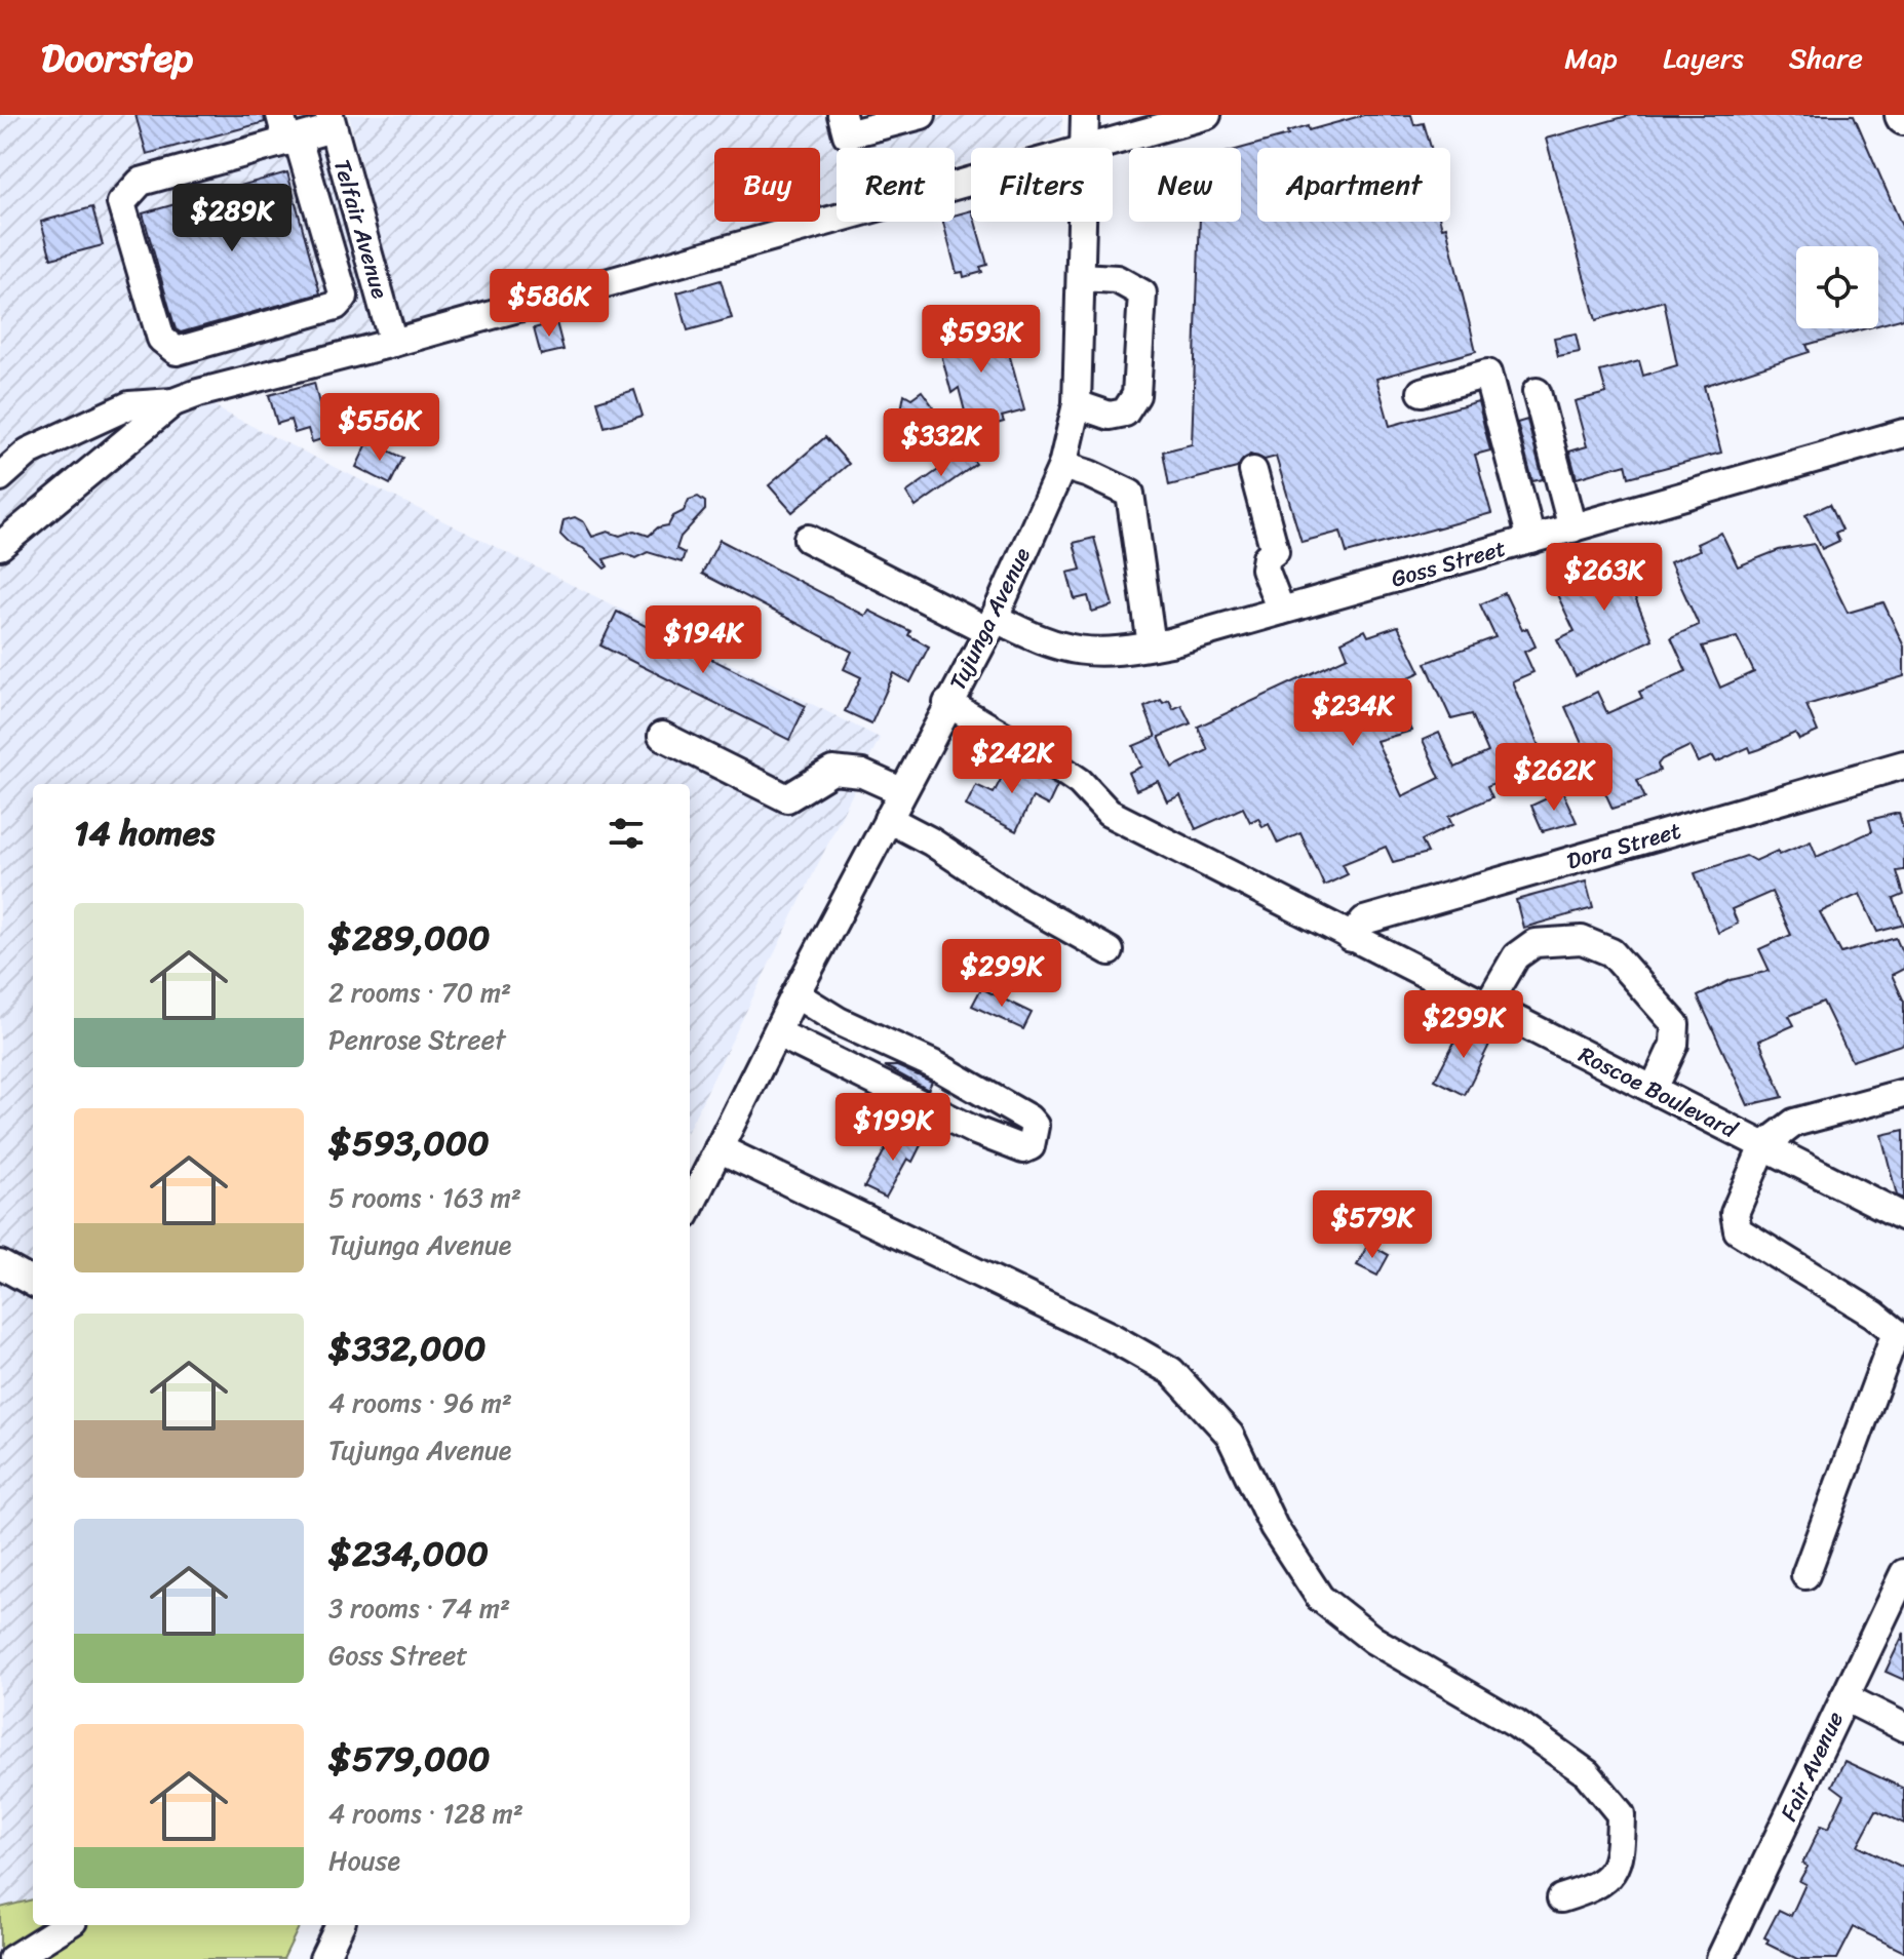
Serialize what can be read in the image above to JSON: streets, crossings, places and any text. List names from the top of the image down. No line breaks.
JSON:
{"streets":{"street":["Telfair Avenue","Goss Street","Tujunga Avenue","Dora Street","Roscoe Boulevard","Fair Avenue"]},"crossings":[["Goss Street","Tujunga Avenue"],["Tujunga Avenue","Roscoe Boulevard"],["Dora Street","Roscoe Boulevard"]],"page":{"header":"Doorstep","nav":["Map","Layers","Share"],"chip":["Buy","Rent","Filters","New","Apartment"],"price":["$289K","$586K","$593K","$556K","$332K","$263K","$194K","$234K","$242K","$262K","$299K","$299K","$199K","$579K"],"heading":"14 homes","list":[{"name":"$289,000","note":"2 rooms · 70 m² · Penrose Street"},{"name":"$593,000","note":"5 rooms · 163 m² · Tujunga Avenue"},{"name":"$332,000","note":"4 rooms · 96 m² · Tujunga Avenue"},{"name":"$234,000","note":"3 rooms · 74 m² · Goss Street"},{"name":"$579,000","note":"4 rooms · 128 m² · House"}]}}
